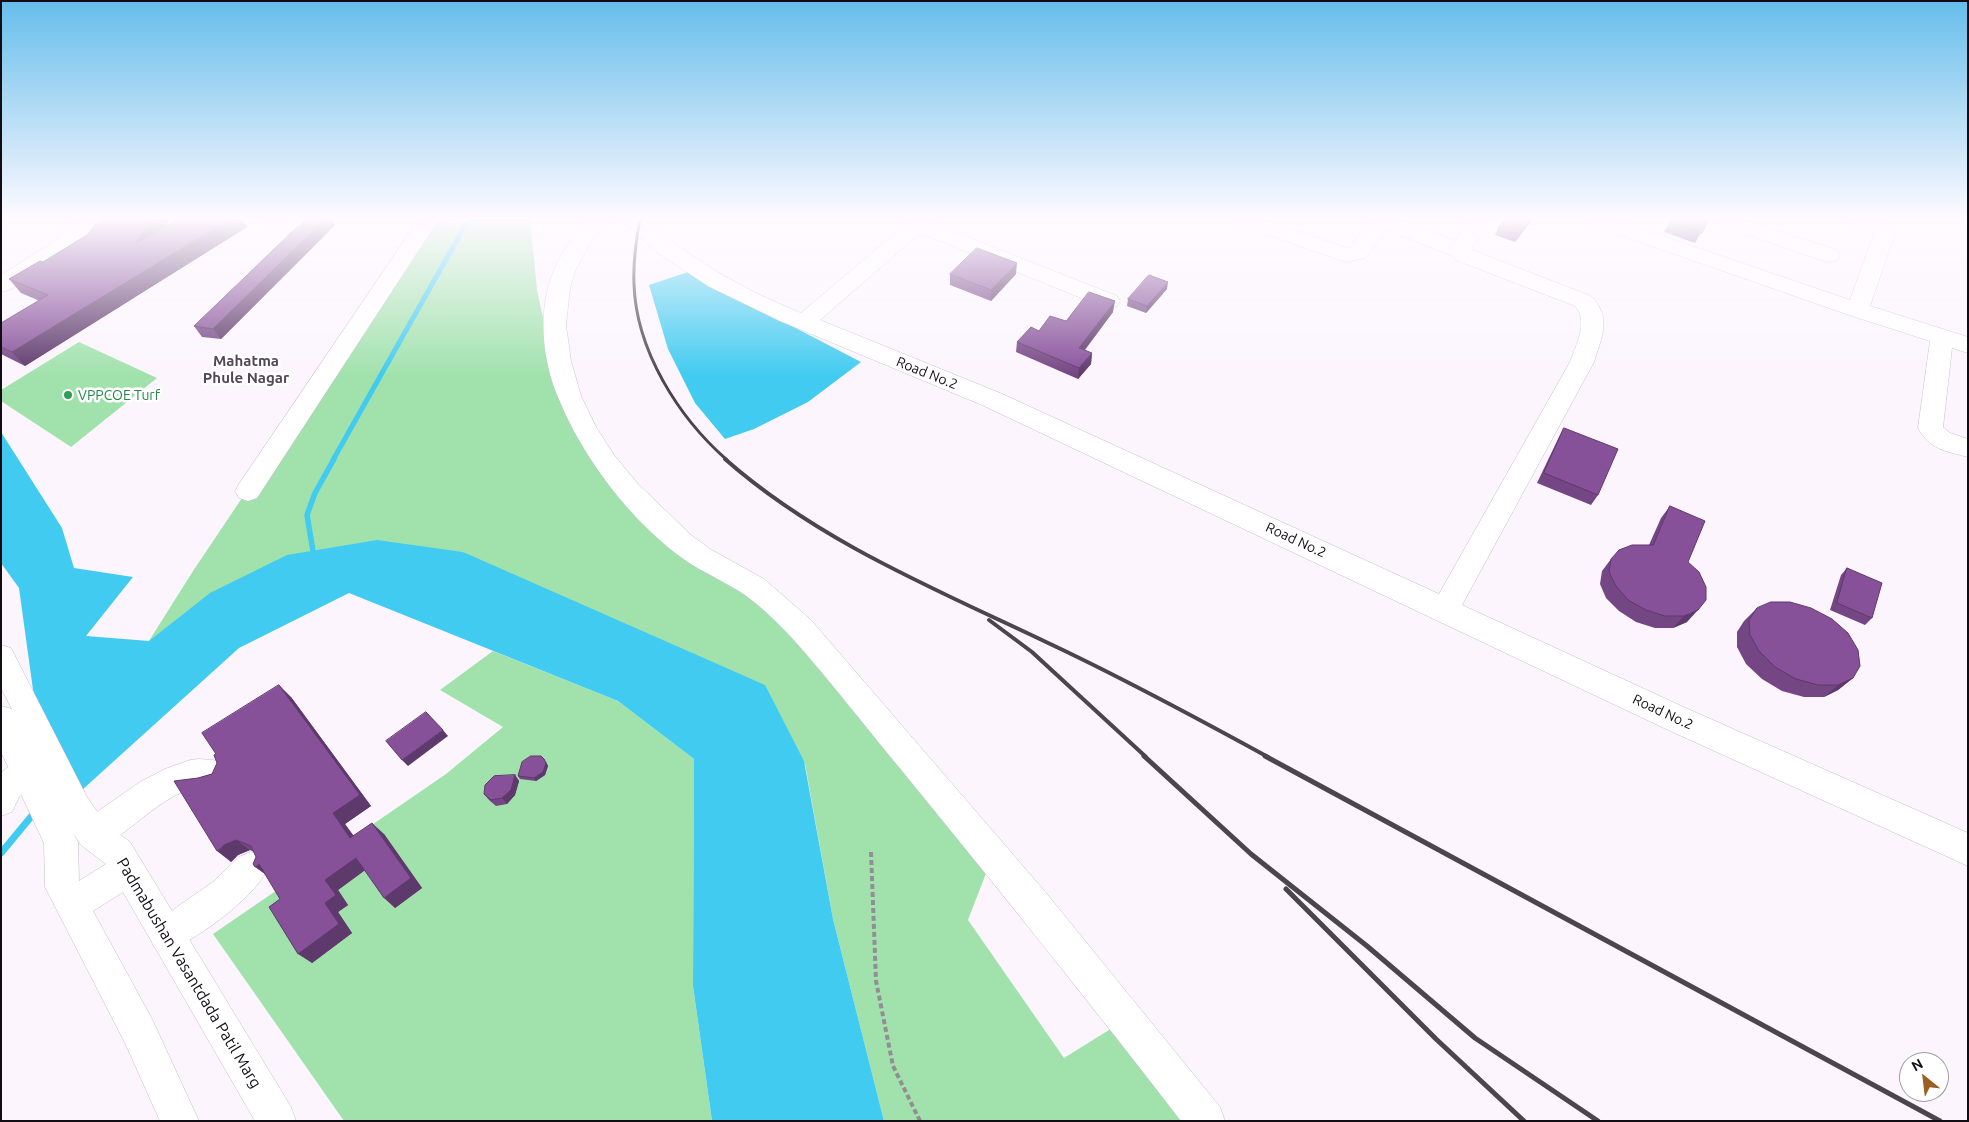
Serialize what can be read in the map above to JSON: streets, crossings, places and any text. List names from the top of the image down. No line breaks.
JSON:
{"streets":{"main road":["Road No.2","Padmabushan Vasantdada Patil Marg"]},"districts":["Mahatma Phule Nagar"],"places":["VPPCOE Turf"],"north":"top left"}
